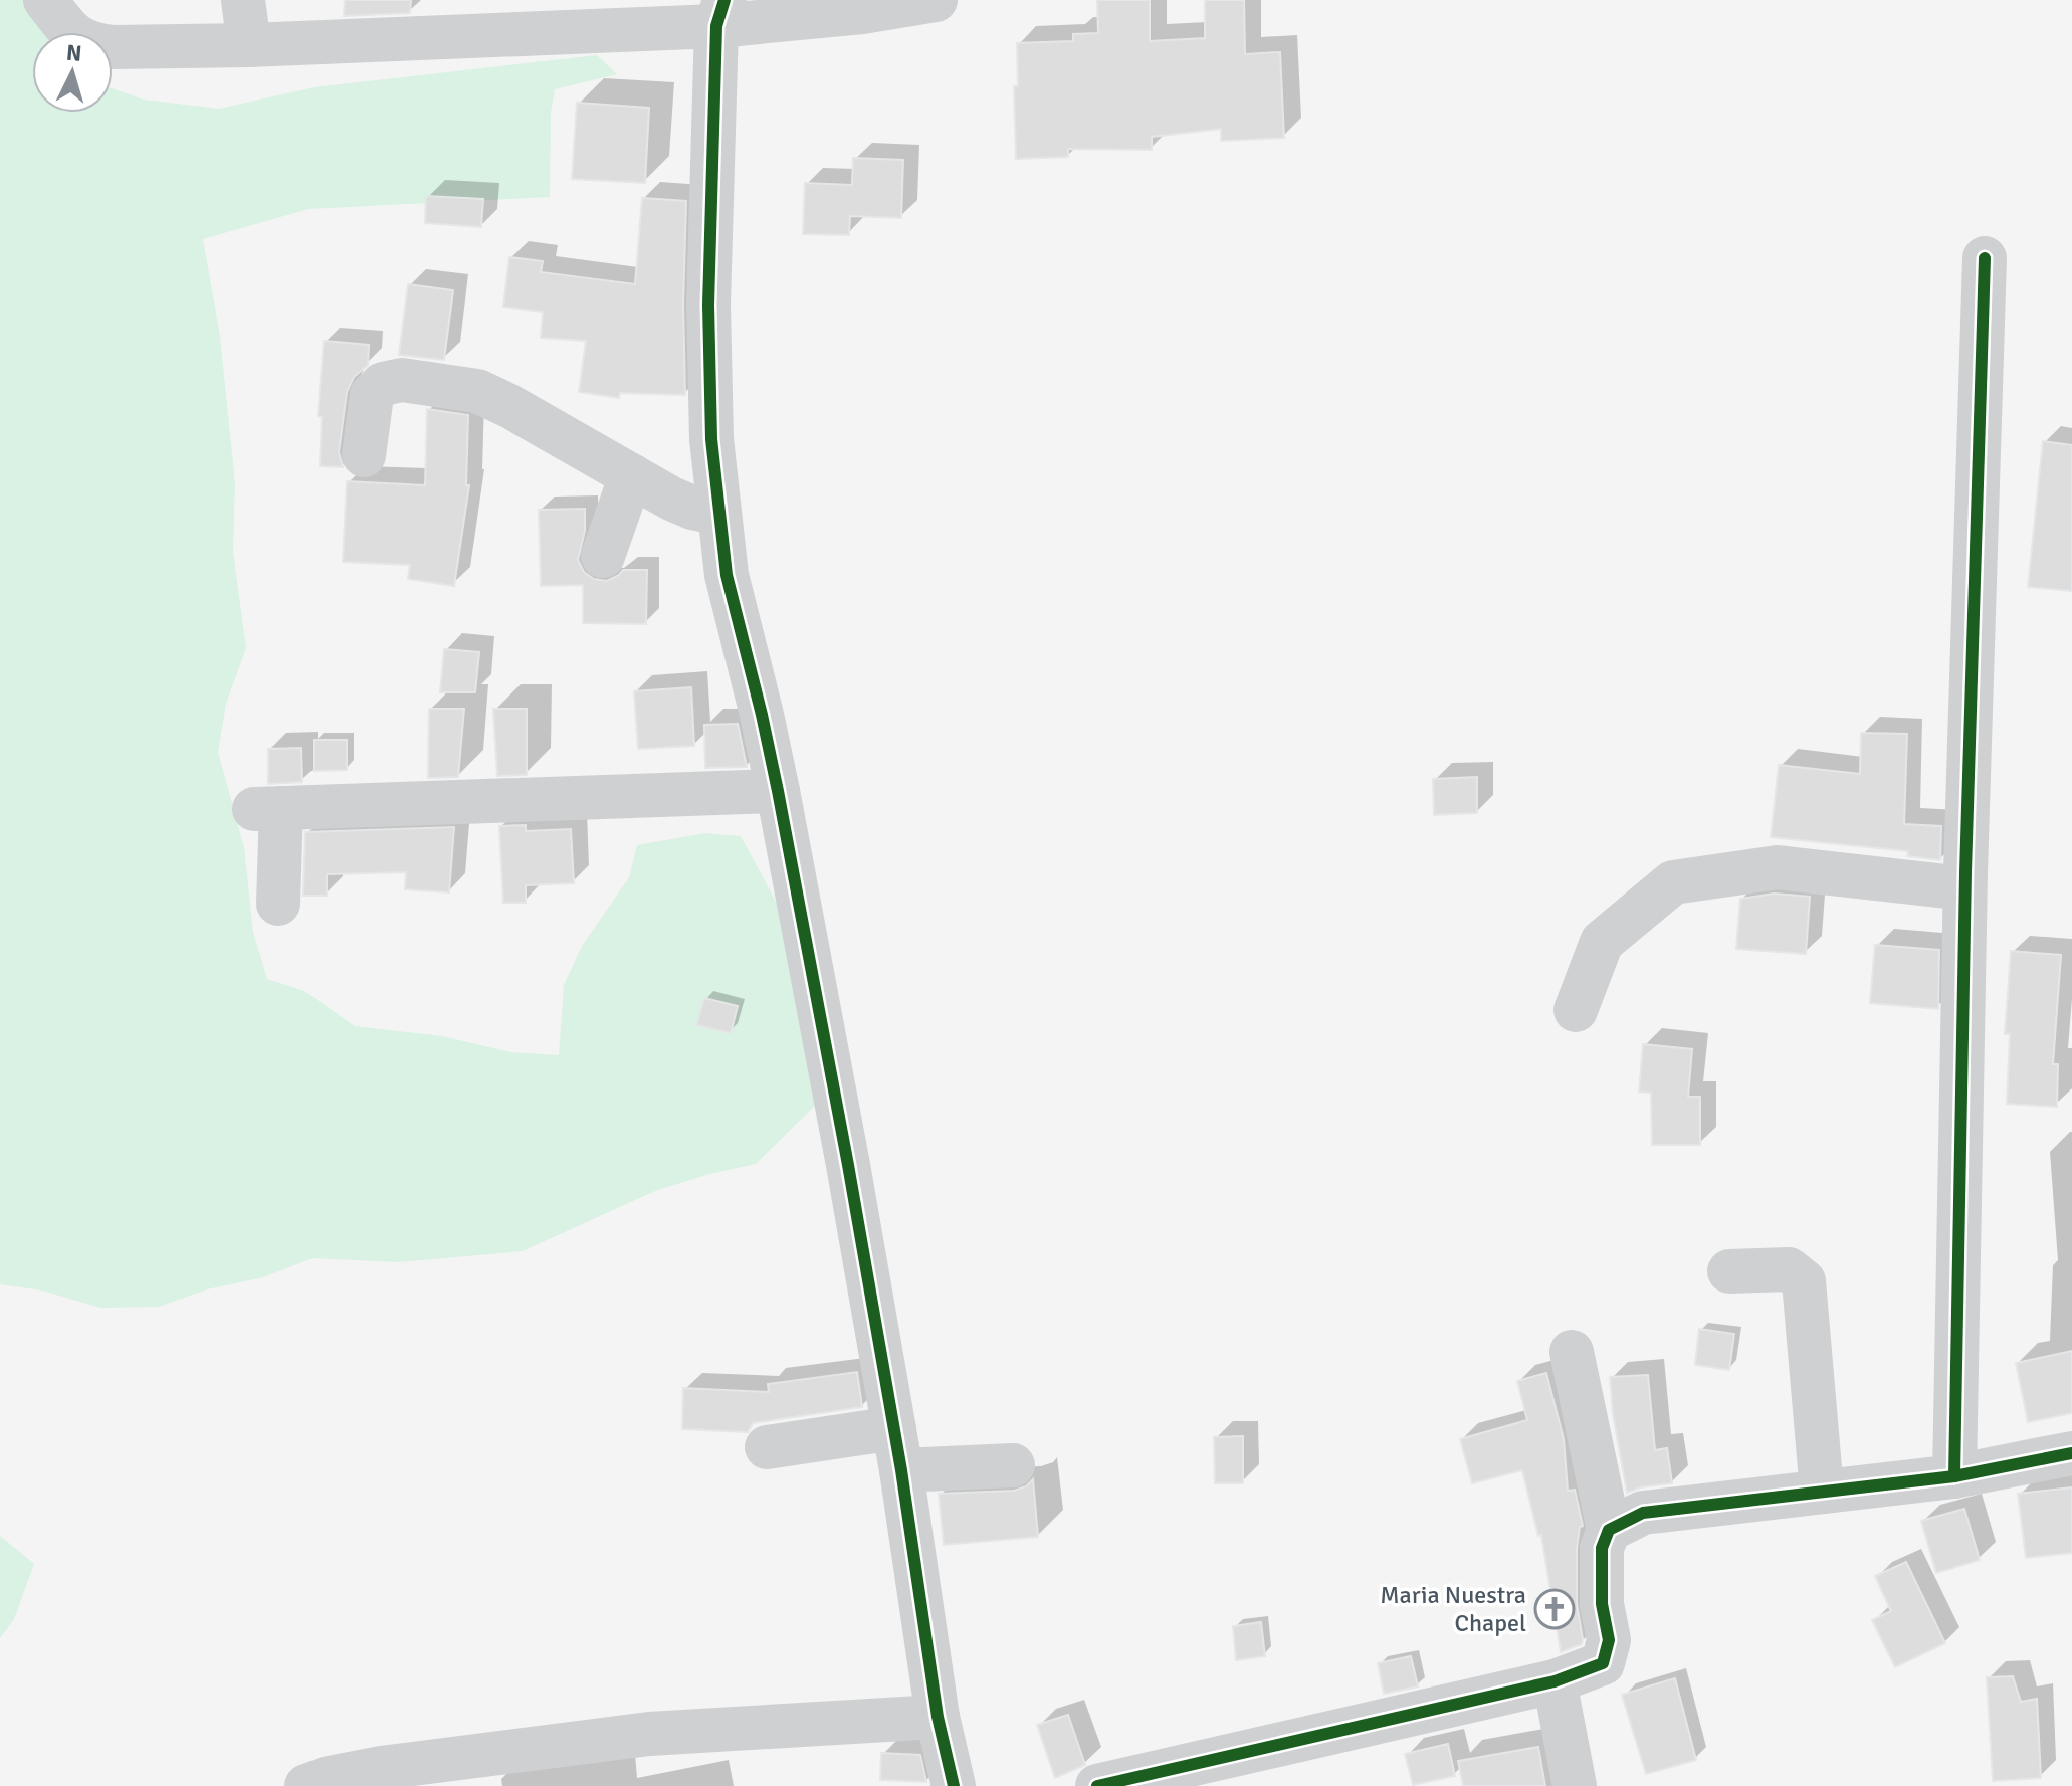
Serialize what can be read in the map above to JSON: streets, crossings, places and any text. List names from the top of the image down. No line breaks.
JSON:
{"places":{"church":["Maria Nuestra Chapel"]},"north":"top"}
